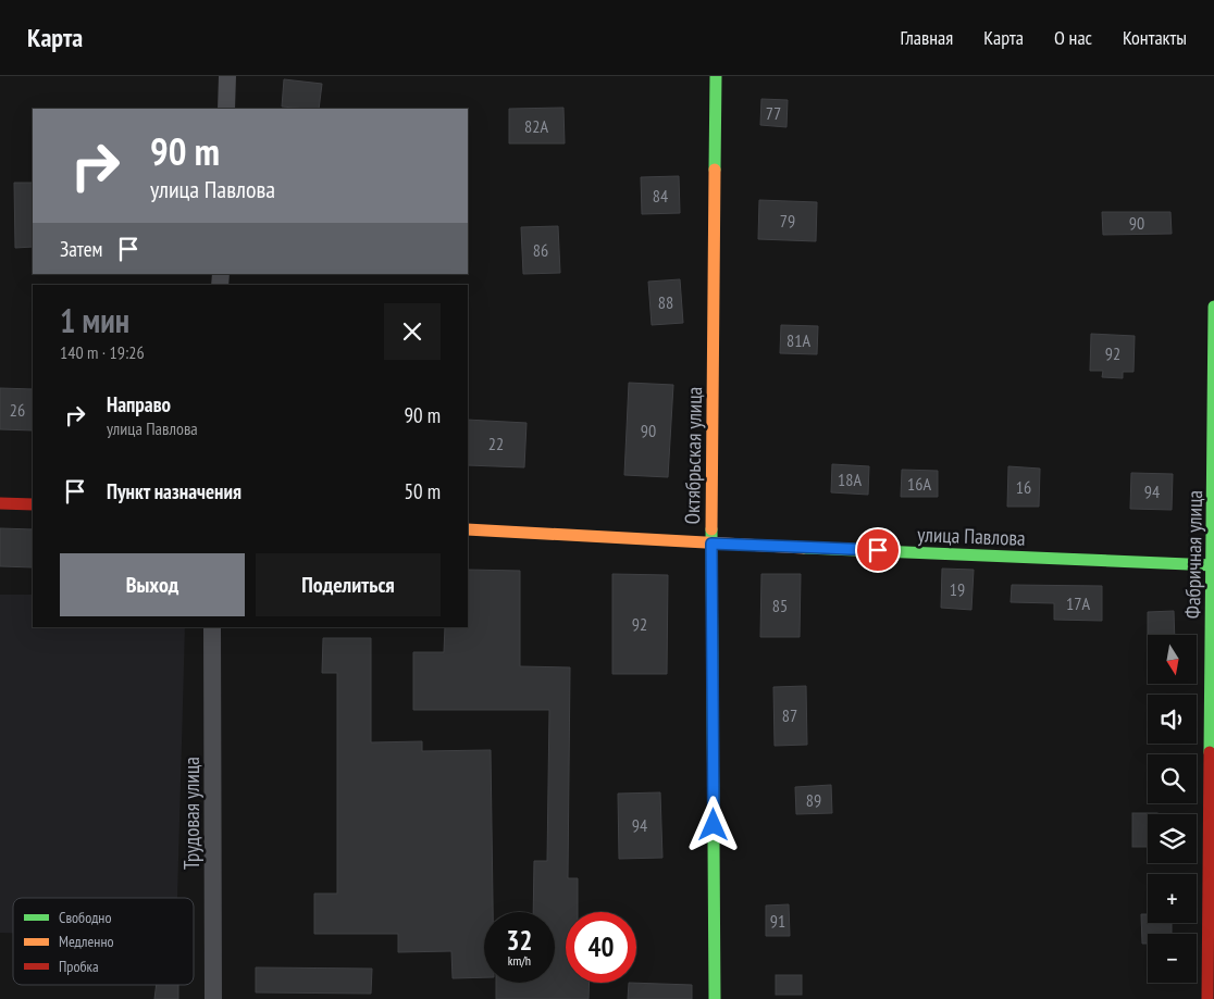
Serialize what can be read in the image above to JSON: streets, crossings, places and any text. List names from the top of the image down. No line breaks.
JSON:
{"streets":{"street":["Октябрьская улица","улица Павлова","Фабричная улица","Трудовая улица"]},"crossings":[["Октябрьская улица","улица Павлова"],["улица Павлова","Фабричная улица"]],"house_numbers":["77","82А","84","79","90","86","88","81А","92","26","90","22","18А","16А","16","94","19","17А","85","92","87","89","94","91"],"legend":["Свободно","Медленно","Пробка"],"north":"bottom","page":{"header":"Карта","nav":["Главная","Карта","О нас","Контакты"],"turn":["90 m","улица Павлова"],"then":"Затем","heading":["1 мин","140 m · 19:26"],"list":[{"name":"Направо","note":"улица Павлова","value":"90 m"},{"name":"Пункт назначения","value":"50 m"}],"buttons":["Выход","Поделиться"],"map_buttons":["+","−"],"speed":"32 km/h","limit":"40"}}
